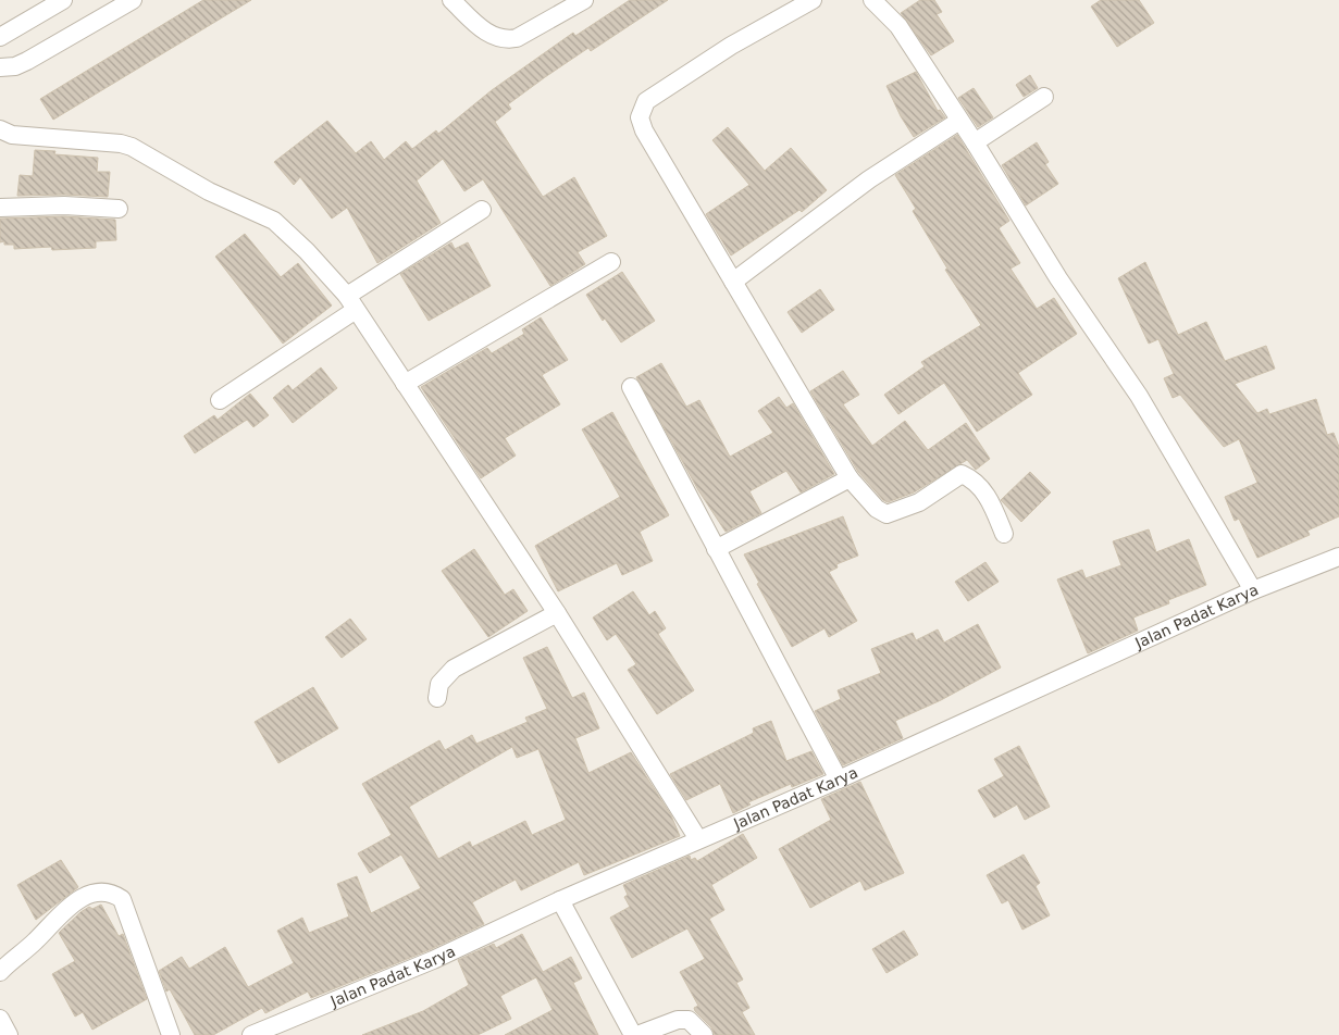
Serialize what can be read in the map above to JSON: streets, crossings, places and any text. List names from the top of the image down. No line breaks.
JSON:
{"streets":{"street":["Jalan Padat Karya"]}}
